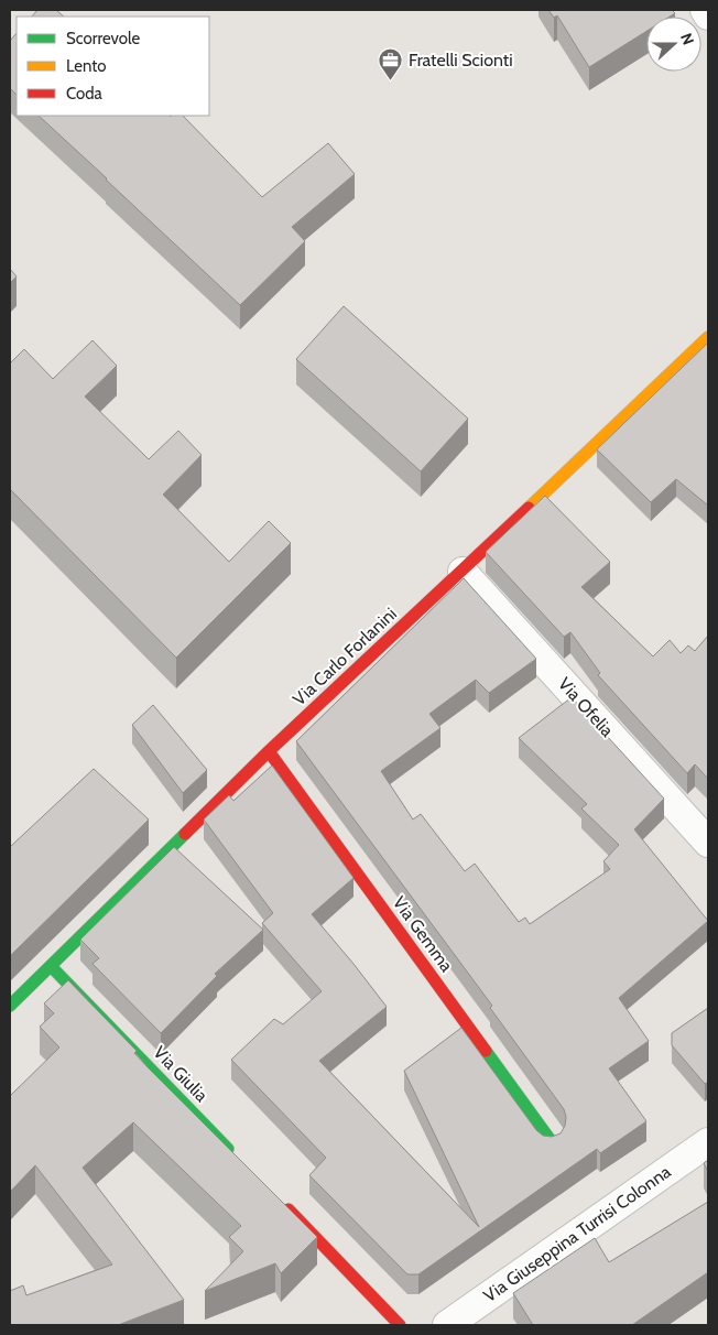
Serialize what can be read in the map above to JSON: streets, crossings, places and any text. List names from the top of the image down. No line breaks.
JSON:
{"streets":{"street":["Via Carlo Forlanini","Via Ofelia","Via Gemma","Via Giulia","Via Giuseppina Turrisi Colonna"]},"crossings":[["Via Carlo Forlanini","Via Ofelia"],["Via Carlo Forlanini","Via Gemma"],["Via Carlo Forlanini","Via Giulia"]],"places":{"office":["Fratelli Scionti"]},"legend":["Scorrevole","Lento","Coda"],"north":"right"}
